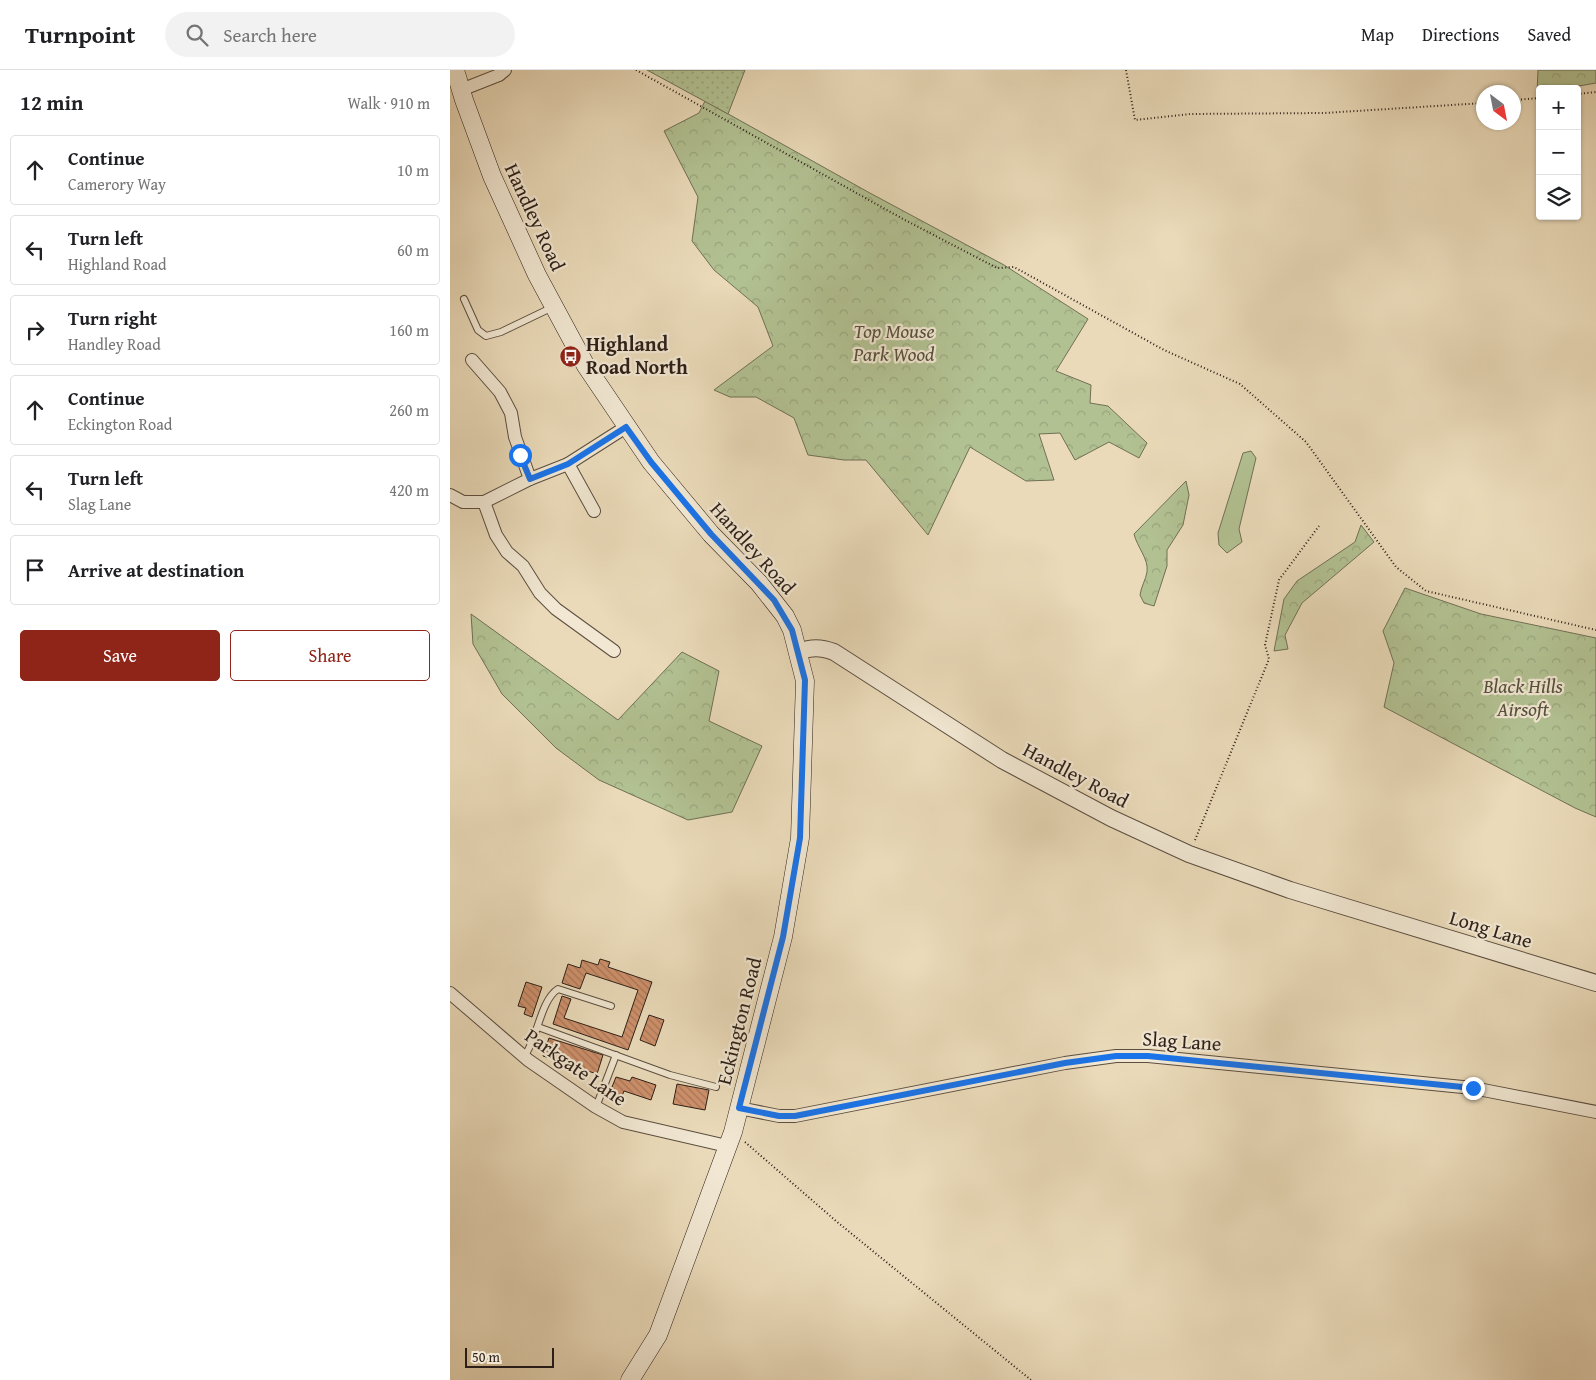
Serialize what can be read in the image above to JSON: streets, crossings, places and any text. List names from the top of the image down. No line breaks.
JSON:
{"streets":{"main road":["Handley Road","Eckington Road"],"street":["Long Lane","Slag Lane","Parkgate Lane"]},"crossings":[["Handley Road","Long Lane"],["Handley Road","Eckington Road"],["Eckington Road","Slag Lane"],["Eckington Road","Parkgate Lane"]],"parks":["Top Mouse Park Wood","Black Hills Airsoft"],"places":{"bus stop":["Highland Road North"]},"scale_bar":"50 m","north":"bottom right","page":{"header":"Turnpoint","search":"Search here","nav":["Map","Directions","Saved"],"heading":["12 min","Walk · 910 m"],"map_buttons":["+","−"],"list":[["Continue","Camerory Way","10 m"],["Turn left","Highland Road","60 m"],["Turn right","Handley Road","160 m"],["Continue","Eckington Road","260 m"],["Turn left","Slag Lane","420 m"],"Arrive at destination"],"buttons":["Save","Share"],"scale":"50 m"}}
